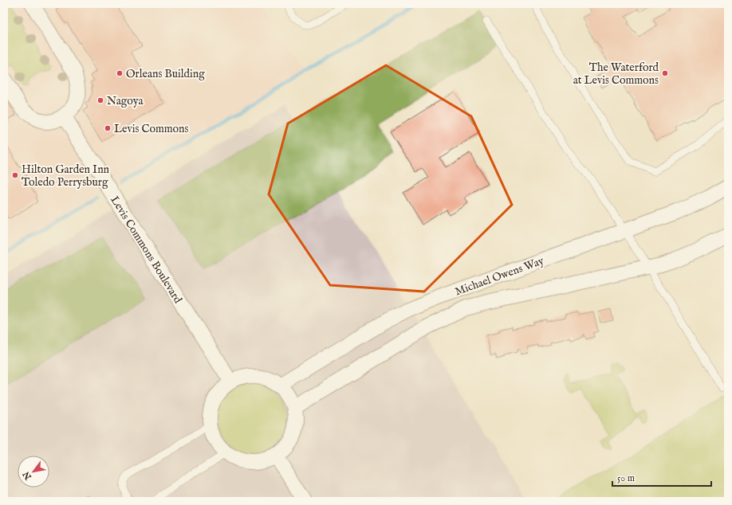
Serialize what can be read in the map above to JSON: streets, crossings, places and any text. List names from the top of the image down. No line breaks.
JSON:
{"streets":{"street":["Levis Commons Boulevard","Michael Owens Way"]},"crossings":[["Levis Commons Boulevard","Michael Owens Way"]],"places":["Orleans Building","The Waterford at Levis Commons","Nagoya","Levis Commons","Hilton Garden Inn Toledo Perrysburg"],"scale_bar":"50 m","north":"bottom left"}
